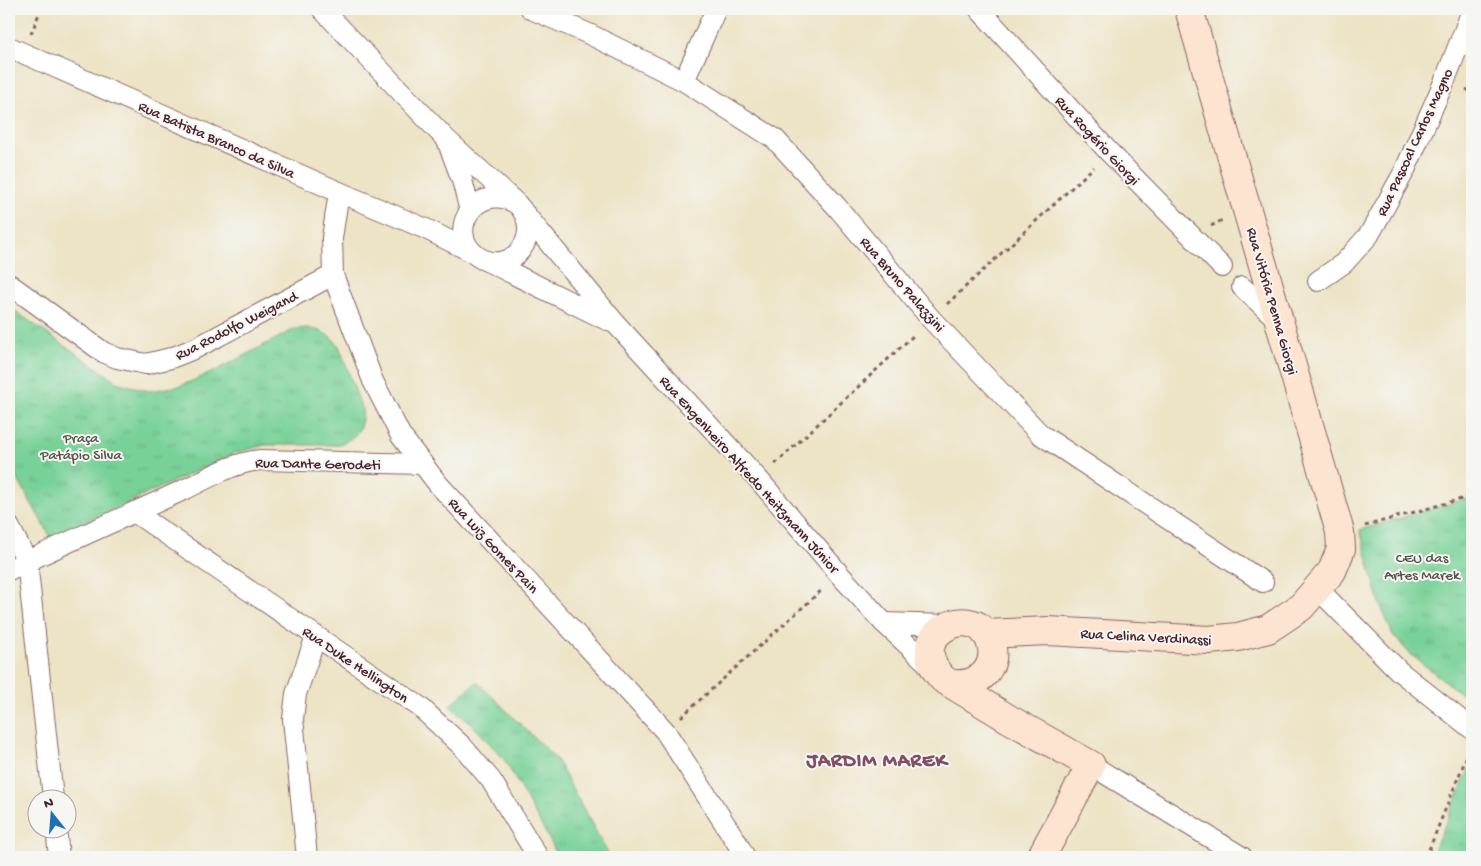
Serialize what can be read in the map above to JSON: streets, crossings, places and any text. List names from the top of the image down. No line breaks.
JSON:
{"streets":{"street":["Rua Batista Branco da Silva","Rua Rogério Giorgi","Rua Pascoal Carlos Magno","Rua Bruno Palazzini","Rua Vitória Penna Giorgi","Rua Rodolfo Weigand","Rua Dante Gerodeti","Rua Engenheiro Alfredo Heitzmann Júnior","Rua Luiz Gomes Pain","Rua Celina Verdinassi","Rua Duke Hellington"]},"crossings":[["Rua Batista Branco da Silva","Rua Engenheiro Alfredo Heitzmann Júnior"],["Rua Batista Branco da Silva","Rua Luiz Gomes Pain"],["Rua Vitória Penna Giorgi","Rua Celina Verdinassi"],["Rua Rodolfo Weigand","Rua Luiz Gomes Pain"],["Rua Dante Gerodeti","Rua Luiz Gomes Pain"],["Rua Dante Gerodeti","Rua Duke Hellington"],["Rua Engenheiro Alfredo Heitzmann Júnior","Rua Celina Verdinassi"]],"districts":["JARDIM MAREK"],"parks":["Praça Patápio Silva","CEU das Artes Marek"],"north":"top"}
